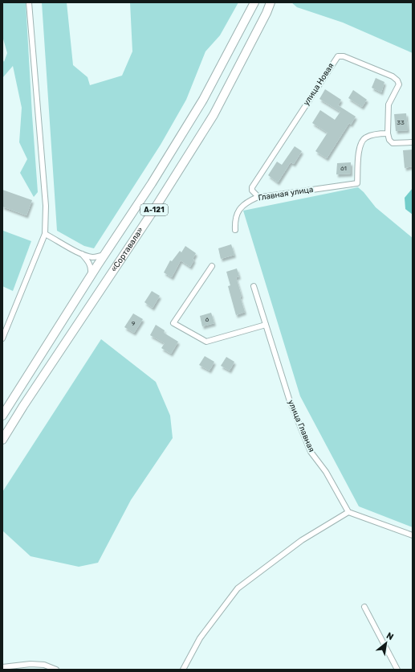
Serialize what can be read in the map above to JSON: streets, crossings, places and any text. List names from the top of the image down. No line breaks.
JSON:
{"streets":{"highway":["А-121","«Сортавала»"],"street":["улица Новая","Главная улица","улица Главная"]},"crossings":[["улица Новая","Главная улица"]],"house_numbers":["33","61","6","9"],"north":"top right"}
